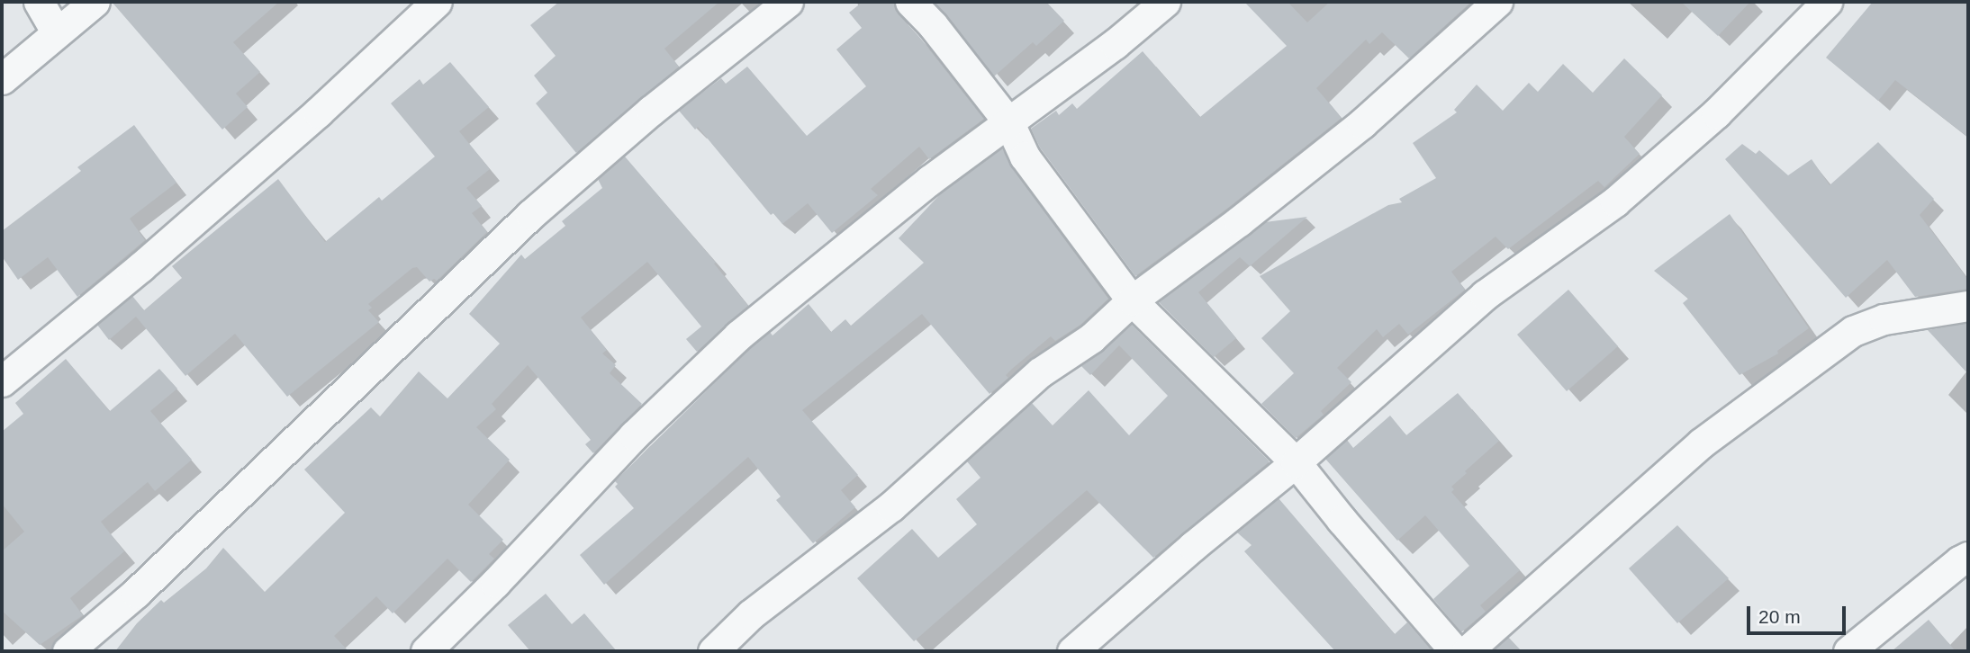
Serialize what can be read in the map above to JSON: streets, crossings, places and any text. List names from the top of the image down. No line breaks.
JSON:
{"scale_bar":"20 m"}
